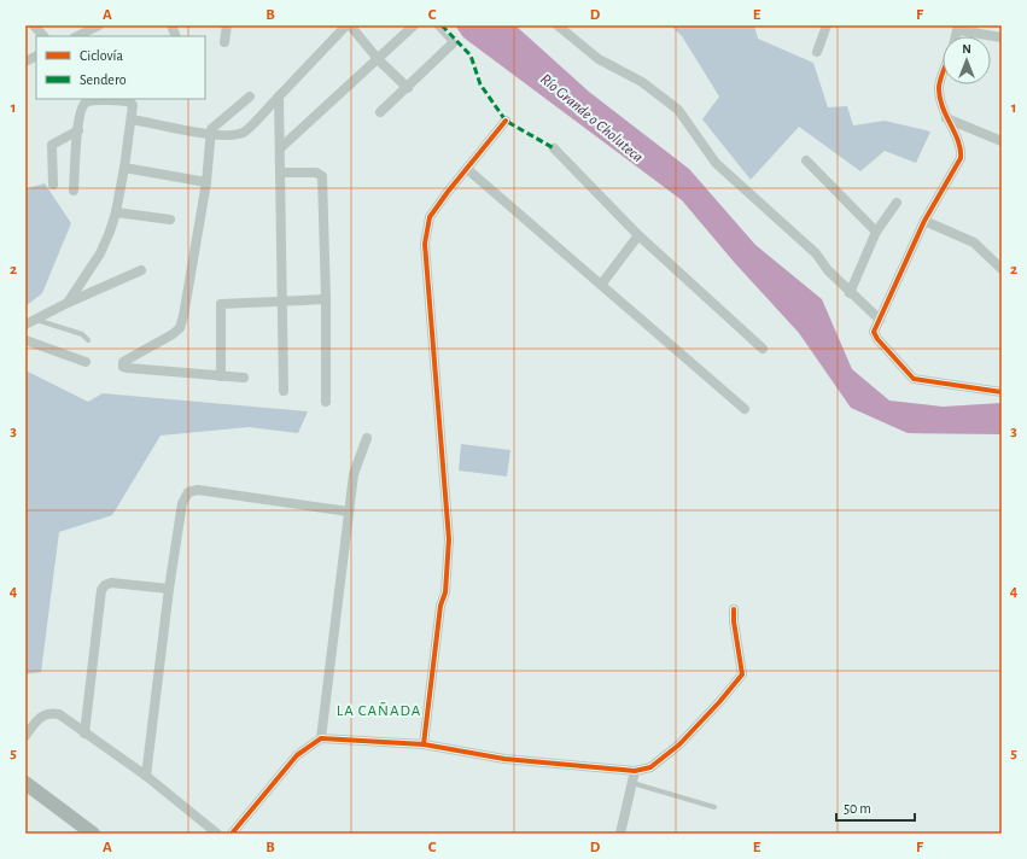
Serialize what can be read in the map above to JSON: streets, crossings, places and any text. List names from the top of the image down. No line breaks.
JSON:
{"districts":["LA CAÑADA"],"water":["Río Grande o Choluteca"],"legend":["Ciclovía","Sendero"],"scale_bar":"50 m","north":"top","grid":{"columns":["A","B","C","D","E","F"],"rows":["1","2","3","4","5"]}}
